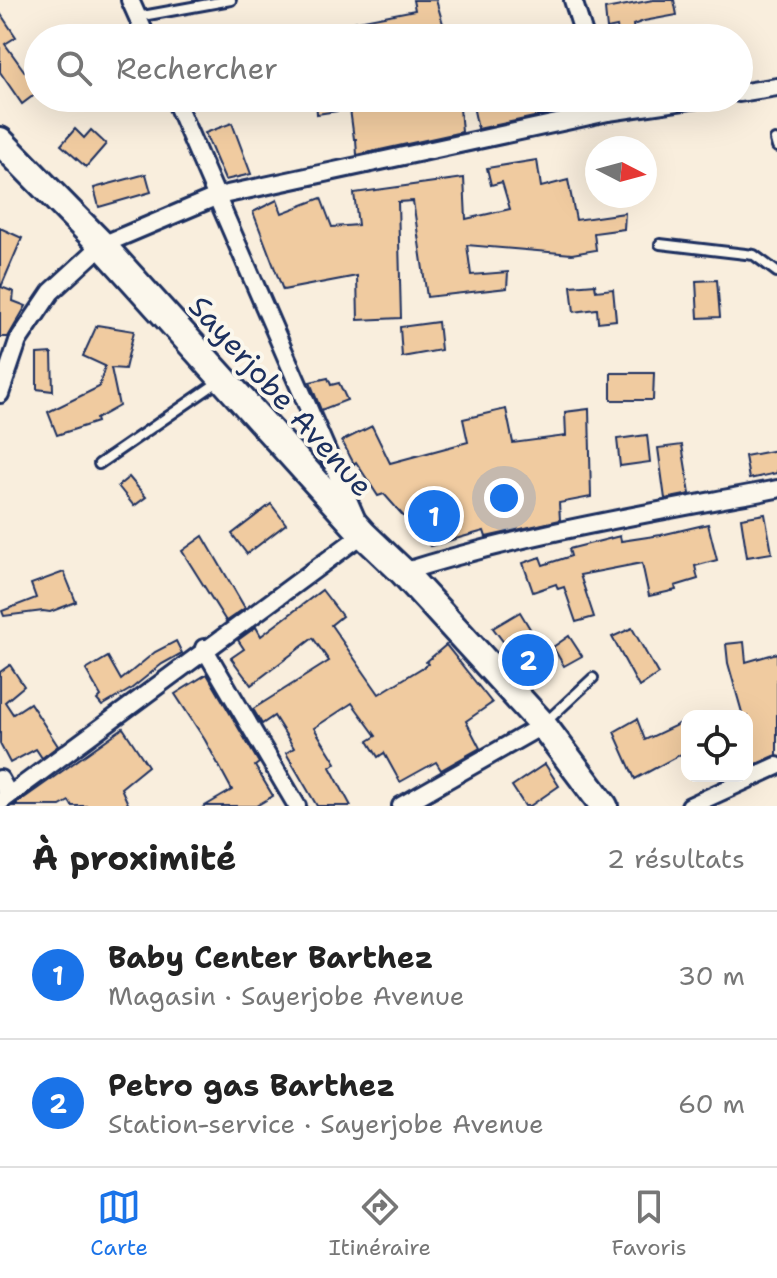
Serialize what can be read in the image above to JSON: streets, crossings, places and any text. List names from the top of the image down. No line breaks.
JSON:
{"streets":{"main road":["Sayerjobe Avenue"]},"north":"right","page":{"search":"Rechercher","pins":["1","2"],"heading":["À proximité","2 résultats"],"list":[{"mark":"1","name":"Baby Center Barthez","note":"Magasin · Sayerjobe Avenue","value":"30 m"},{"mark":"2","name":"Petro gas Barthez","note":"Station-service · Sayerjobe Avenue","value":"60 m"}],"nav":["Carte","Itinéraire","Favoris"]}}
